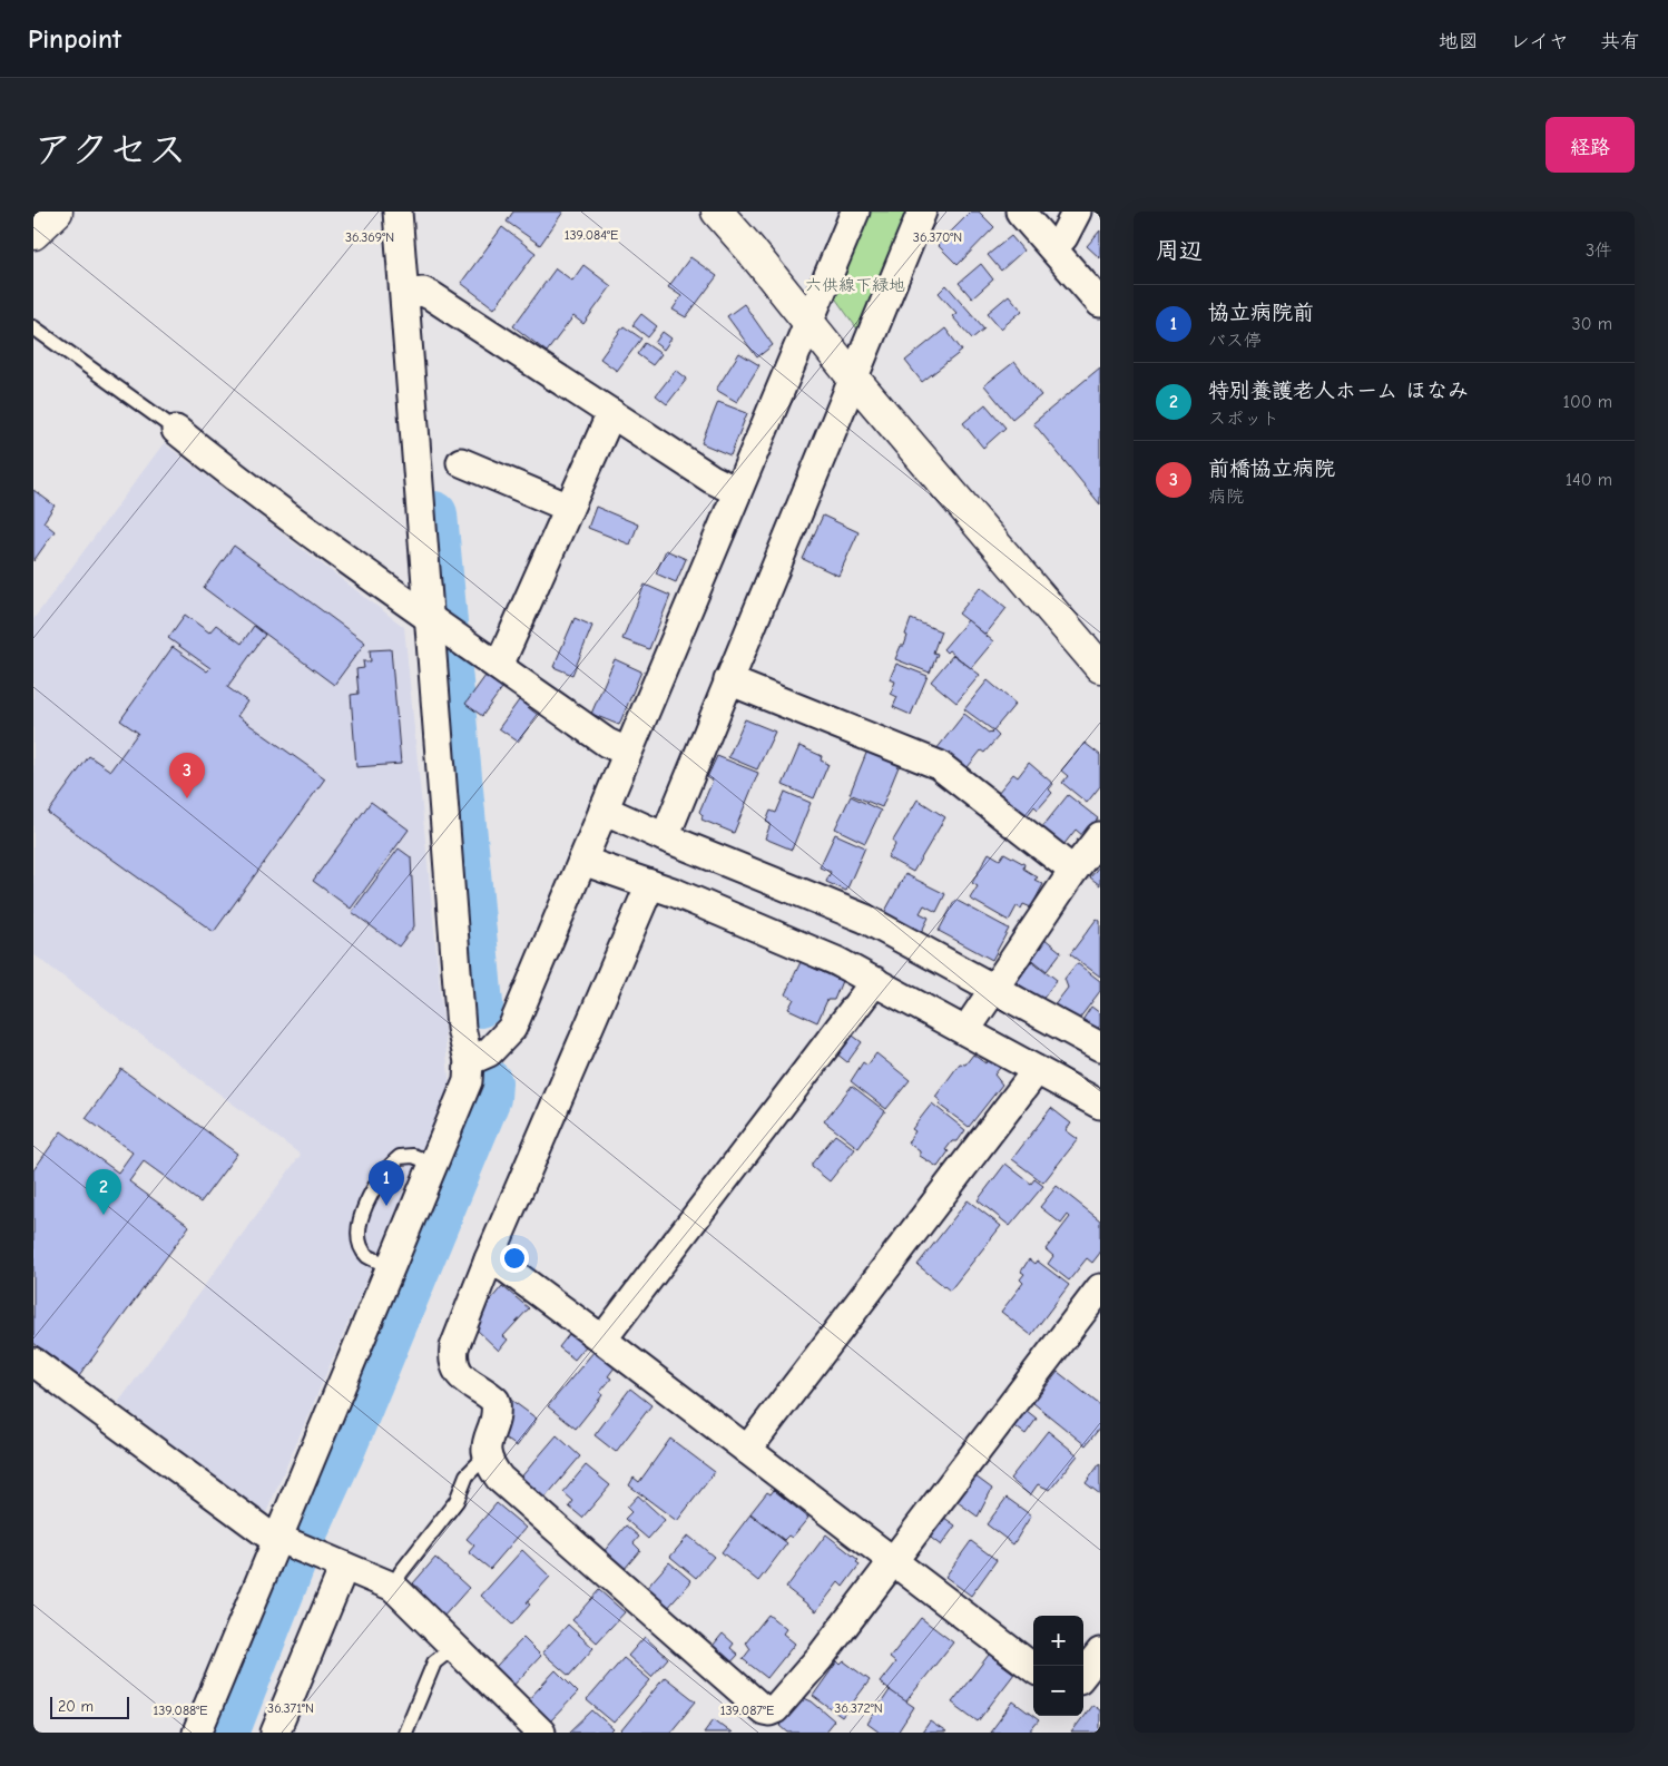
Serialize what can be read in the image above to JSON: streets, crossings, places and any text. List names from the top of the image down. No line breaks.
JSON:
{"parks":["六供線下緑地"],"scale_bar":"20 m","page":{"header":"Pinpoint","nav":["地図","レイヤ","共有"],"title":"アクセス","buttons":"経路","heading":["周辺","3件"],"list":[{"mark":"1","name":"協立病院前","note":"バス停","value":"30 m"},{"mark":"2","name":"特別養護老人ホーム ほなみ","note":"スポット","value":"100 m"},{"mark":"3","name":"前橋協立病院","note":"病院","value":"140 m"}],"pins":["3","1","2"],"map_buttons":["+","−"],"scale":"20 m"},"coordinates":["139.084°E","36.369°N","36.370°N","36.371°N","36.372°N","139.088°E","139.087°E"]}
